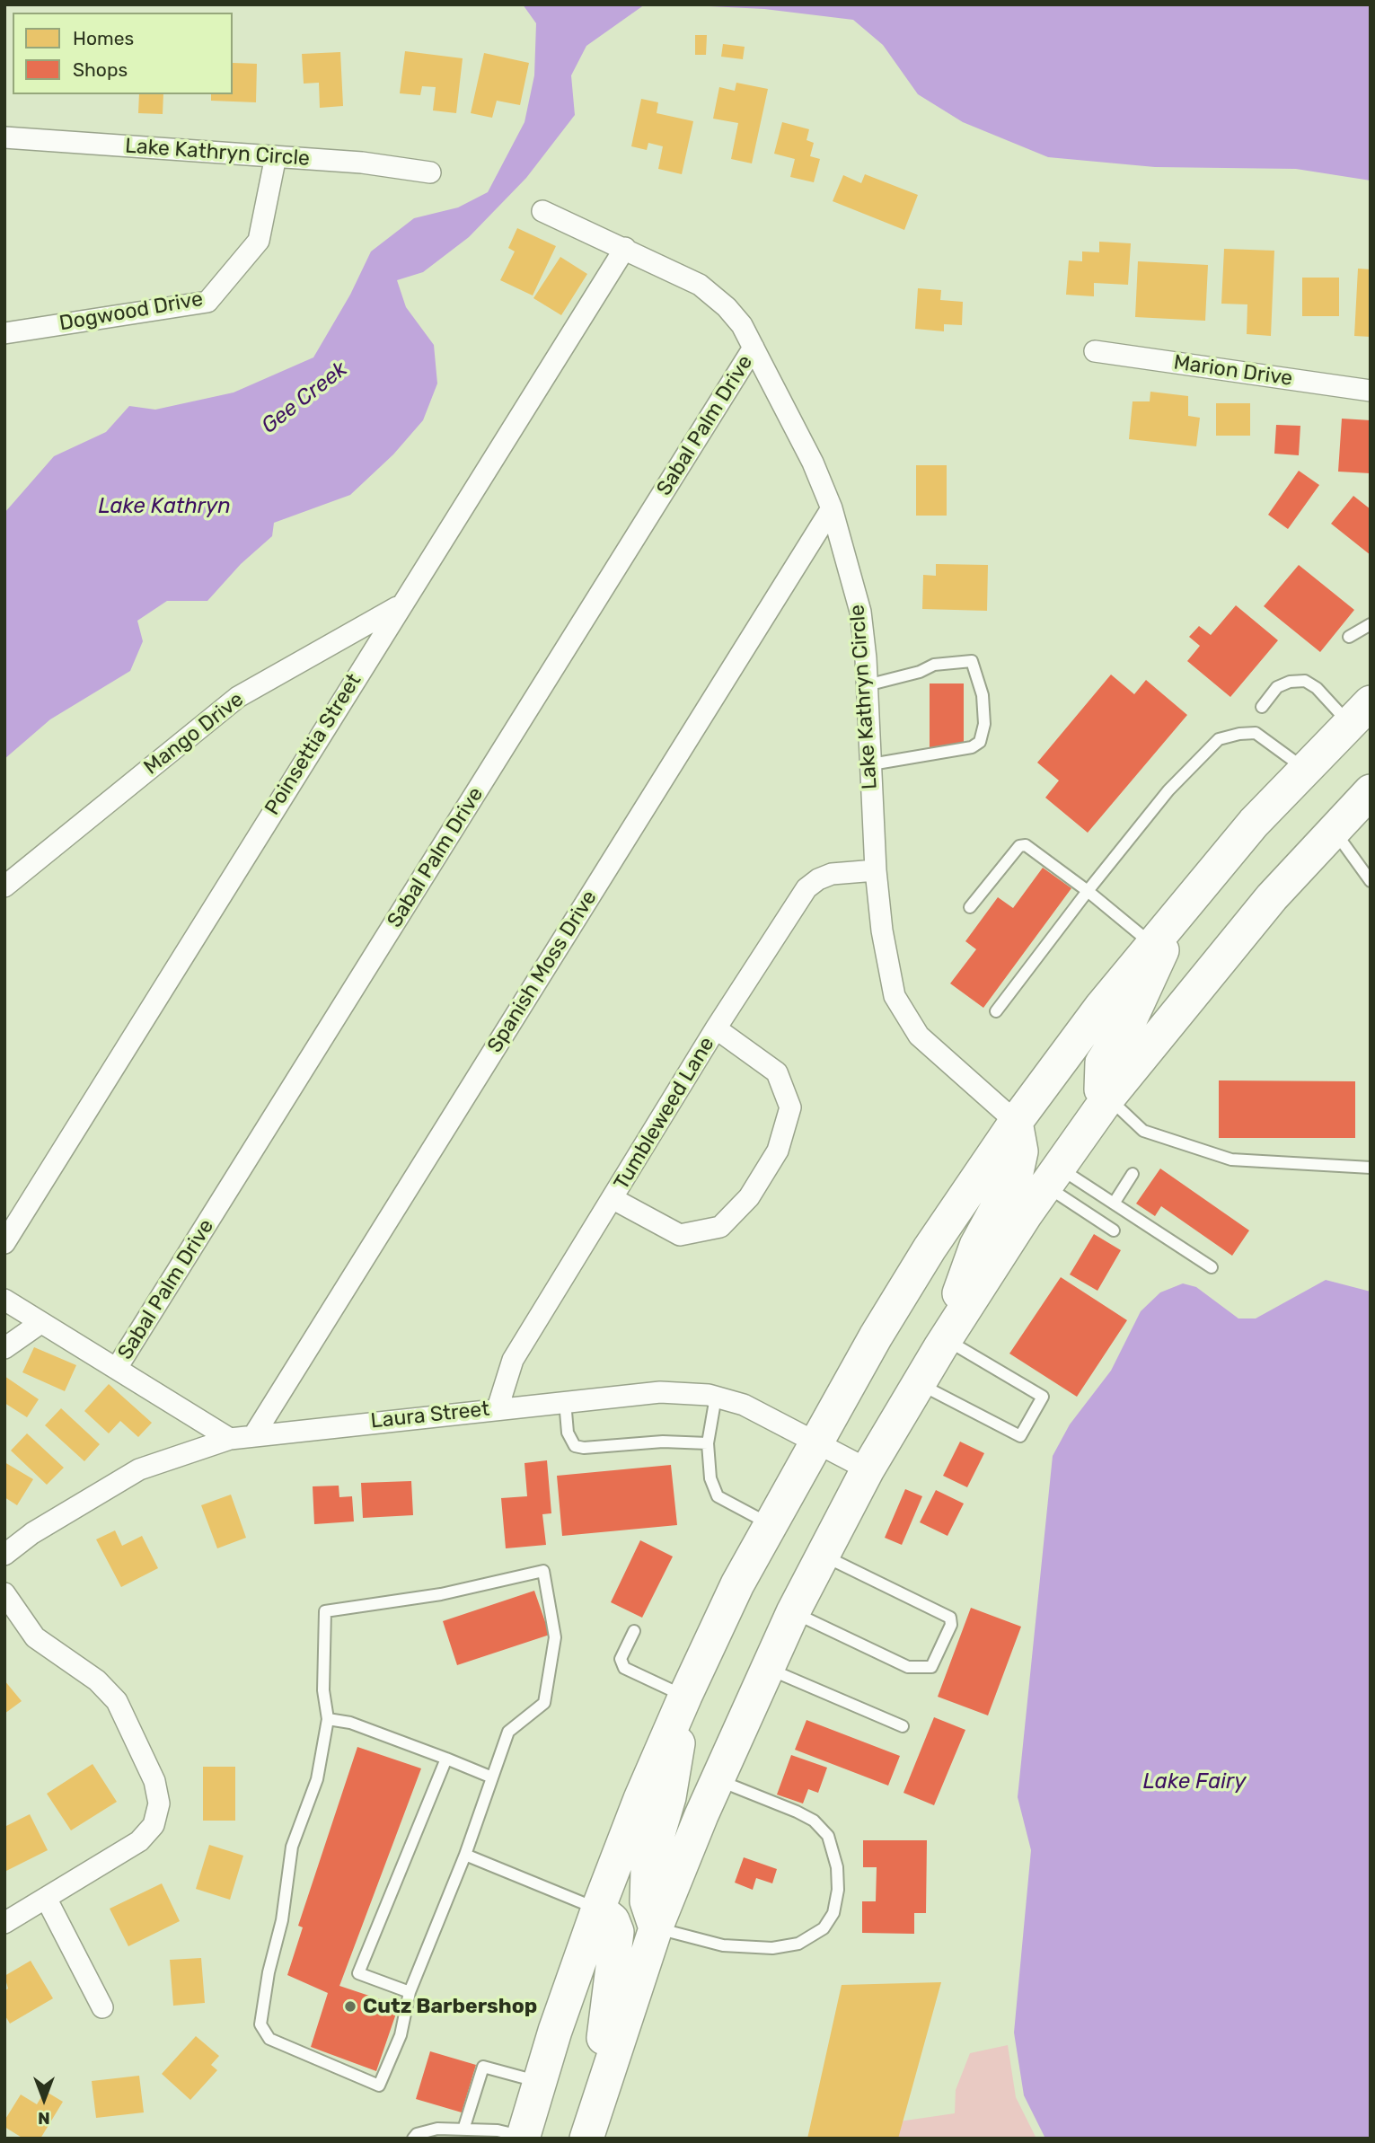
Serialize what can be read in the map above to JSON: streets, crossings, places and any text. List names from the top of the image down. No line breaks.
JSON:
{"streets":{"street":["Lake Kathryn Circle","Dogwood Drive","Marion Drive","Sabal Palm Drive","Mango Drive","Poinsettia Street","Spanish Moss Drive","Tumbleweed Lane","Laura Street"]},"crossings":[["Lake Kathryn Circle","Dogwood Drive"],["Lake Kathryn Circle","Sabal Palm Drive"],["Lake Kathryn Circle","Poinsettia Street"],["Lake Kathryn Circle","Spanish Moss Drive"],["Lake Kathryn Circle","Tumbleweed Lane"],["Mango Drive","Poinsettia Street"],["Spanish Moss Drive","Laura Street"],["Tumbleweed Lane","Laura Street"]],"water":["Gee Creek","Lake Kathryn","Lake Fairy"],"places":["Cutz Barbershop"],"legend":["Homes","Shops"],"north":"bottom"}
